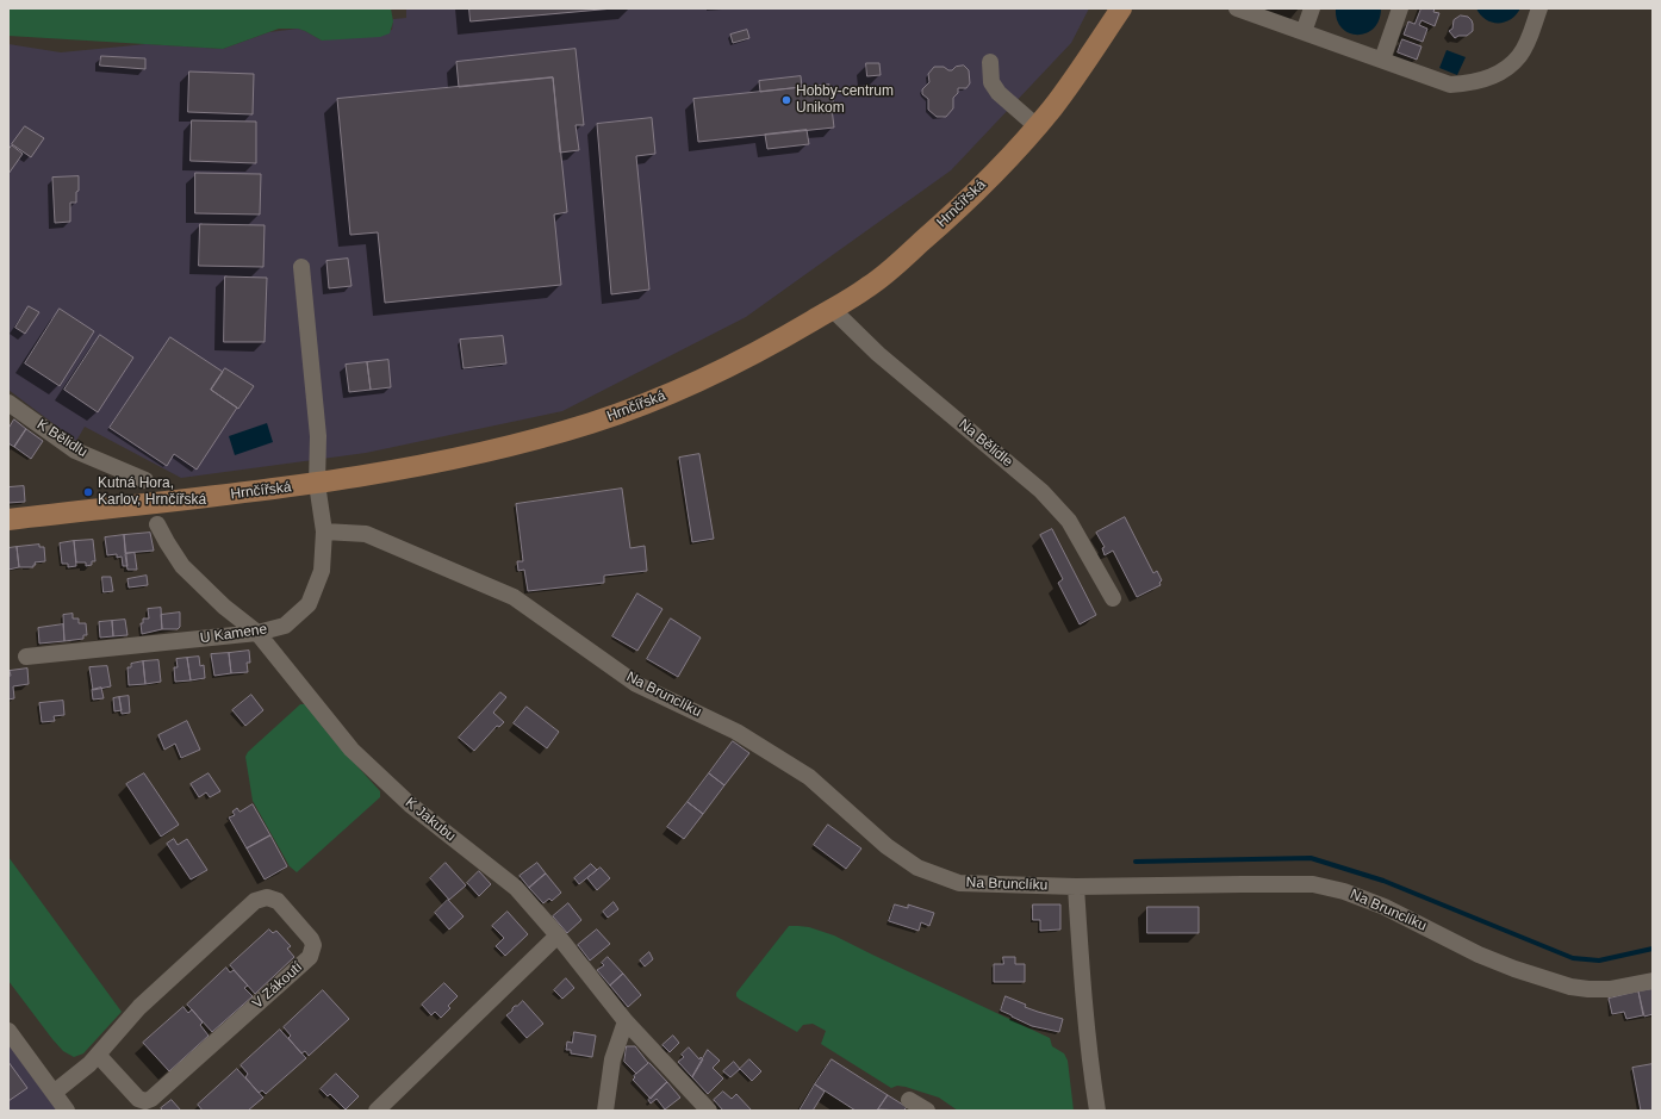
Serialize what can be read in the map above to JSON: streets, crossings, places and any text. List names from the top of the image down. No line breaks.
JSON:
{"streets":{"main road":["Hrnčířská"],"street":["K Bělidlu","Na Bělidle","U Kamene","Na Brunclíku","K Jakubu","V Zákoutí"]},"crossings":[["Hrnčířská","Na Bělidle"],["Hrnčířská","U Kamene"],["U Kamene","Na Brunclíku"],["U Kamene","K Jakubu"]],"places":["Hobby-centrum Unikom","Kutná Hora, Karlov, Hrnčířská"]}
